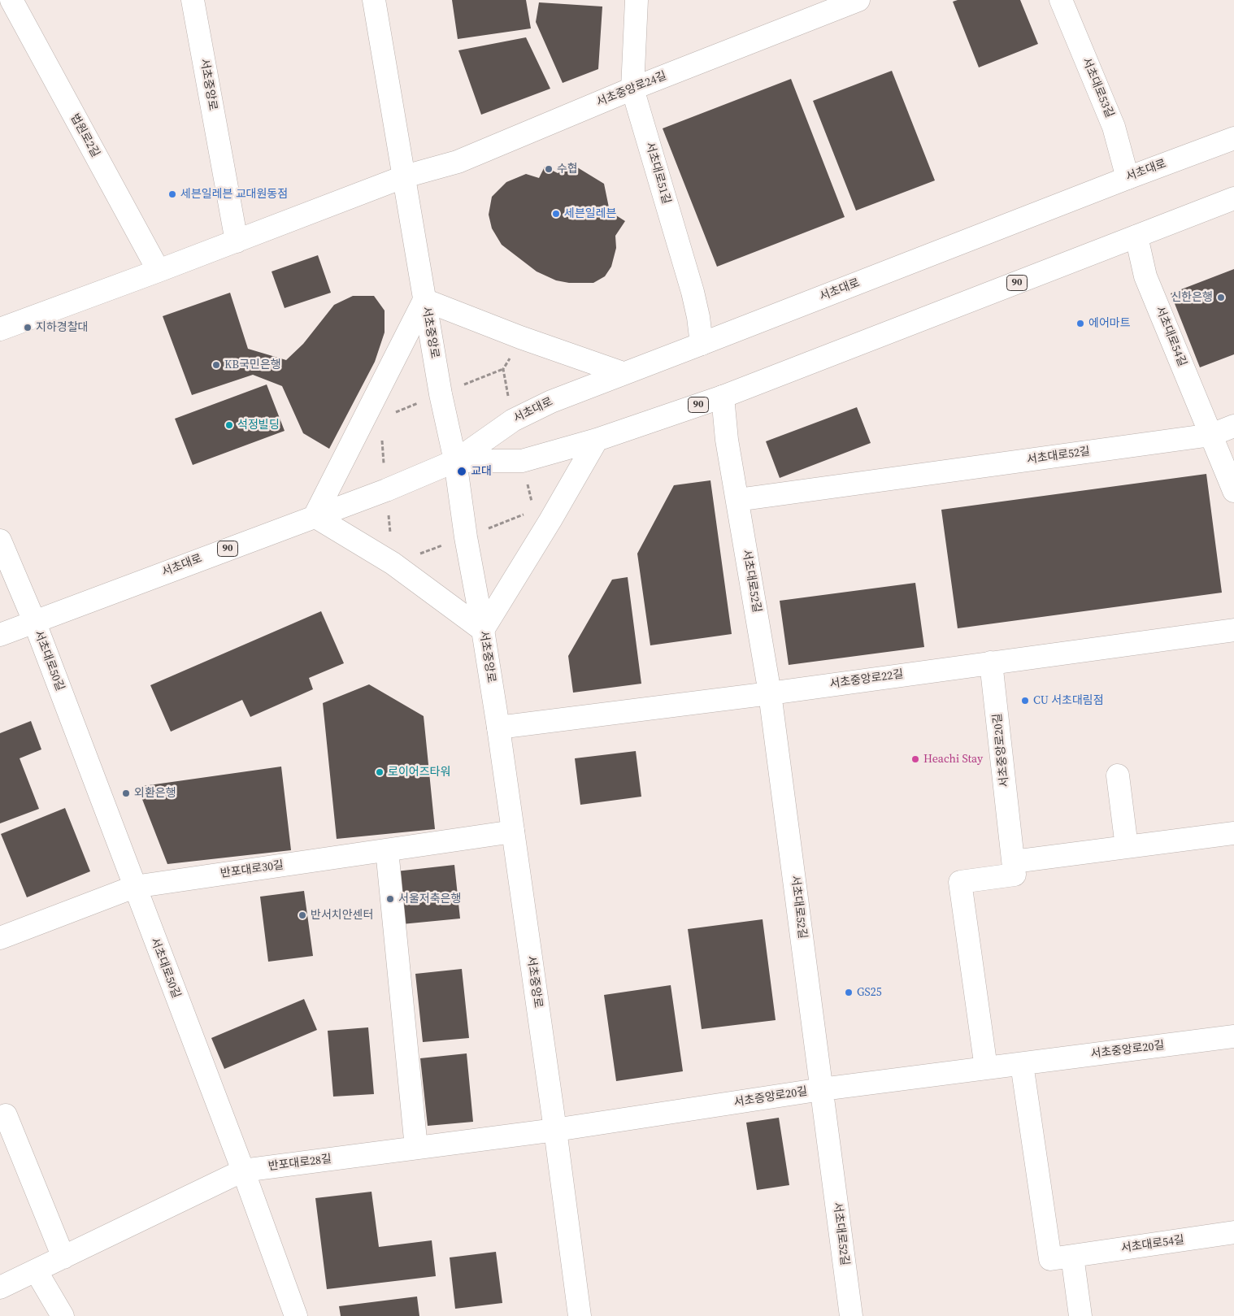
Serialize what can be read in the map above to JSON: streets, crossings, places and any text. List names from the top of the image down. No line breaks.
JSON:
{"streets":{"street":["서초중앙로","서초대로53길","서초중앙로24길","법원로2길","서초대로","서초대로51길","90","서초대로54길","서초대로52길","서초대로50길","서초중앙로22길","서초중앙로20길","반포대로30길","반포대로28길"]},"crossings":[["서초중앙로","서초중앙로24길"],["서초중앙로","서초대로"],["서초중앙로","서초중앙로22길"],["서초중앙로","서초중앙로20길"],["서초중앙로","반포대로30길"],["서초중앙로","반포대로28길"],["서초대로53길","서초대로"],["서초중앙로24길","서초대로51길"],["서초대로","서초대로51길"],["서초대로","서초대로54길"],["서초대로","서초대로52길"],["서초대로","서초대로50길"],["서초대로54길","서초대로52길"],["서초대로52길","서초중앙로22길"],["서초대로52길","서초중앙로20길"],["서초대로50길","반포대로30길"],["서초대로50길","반포대로28길"],["서초중앙로22길","서초중앙로20길"],["서초중앙로20길","반포대로28길"]],"places":["수협","세븐일레븐 교대원동점","세븐일레븐","신한은행","에어마트","지하경찰대","KB국민은행","석정빌딩","교대","CU 서초대림점","Heachi Stay","로이어즈타워","외환은행","서울저축은행","반서치안센터","GS25"]}
